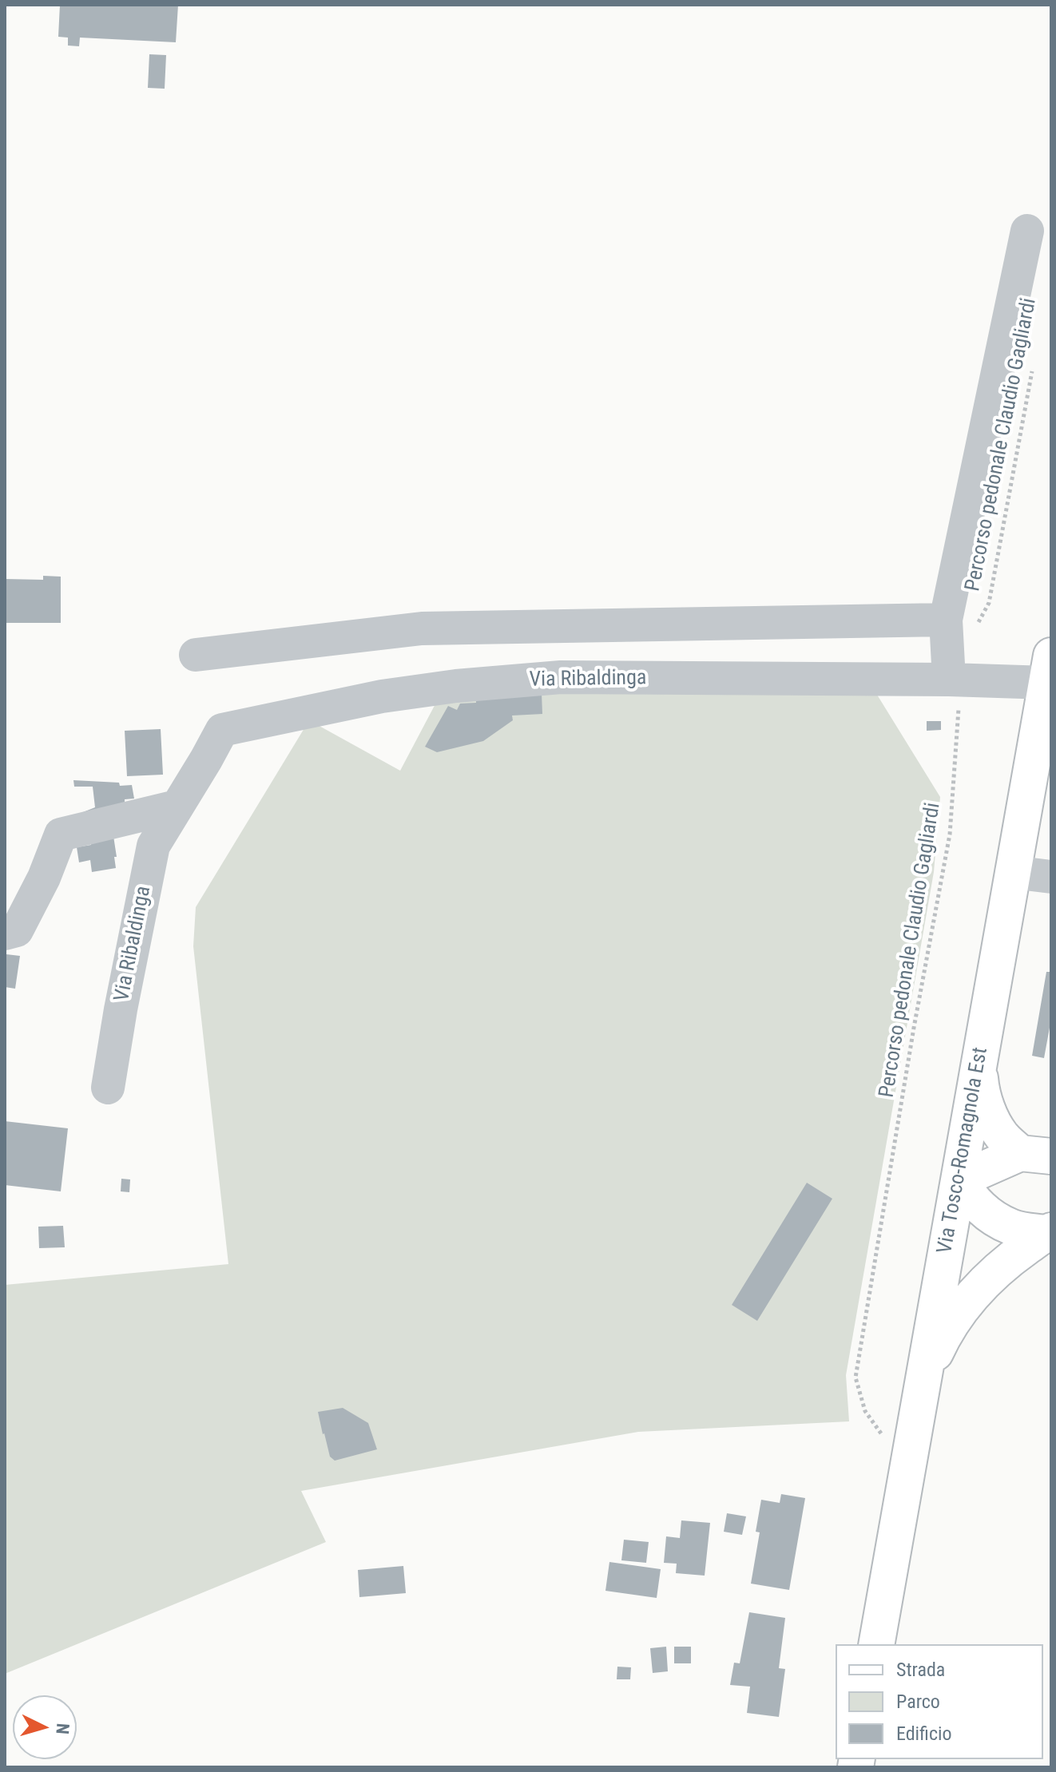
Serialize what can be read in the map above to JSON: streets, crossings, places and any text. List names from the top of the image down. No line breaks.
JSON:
{"streets":{"main road":["Via Tosco-Romagnola Est"],"street":["Via Ribaldinga"],"path":["Percorso pedonale Claudio Gagliardi"]},"crossings":[["Percorso pedonale Claudio Gagliardi","Via Ribaldinga"],["Via Ribaldinga","Via Tosco-Romagnola Est"]],"legend":["Strada","Parco","Edificio"],"north":"right"}
